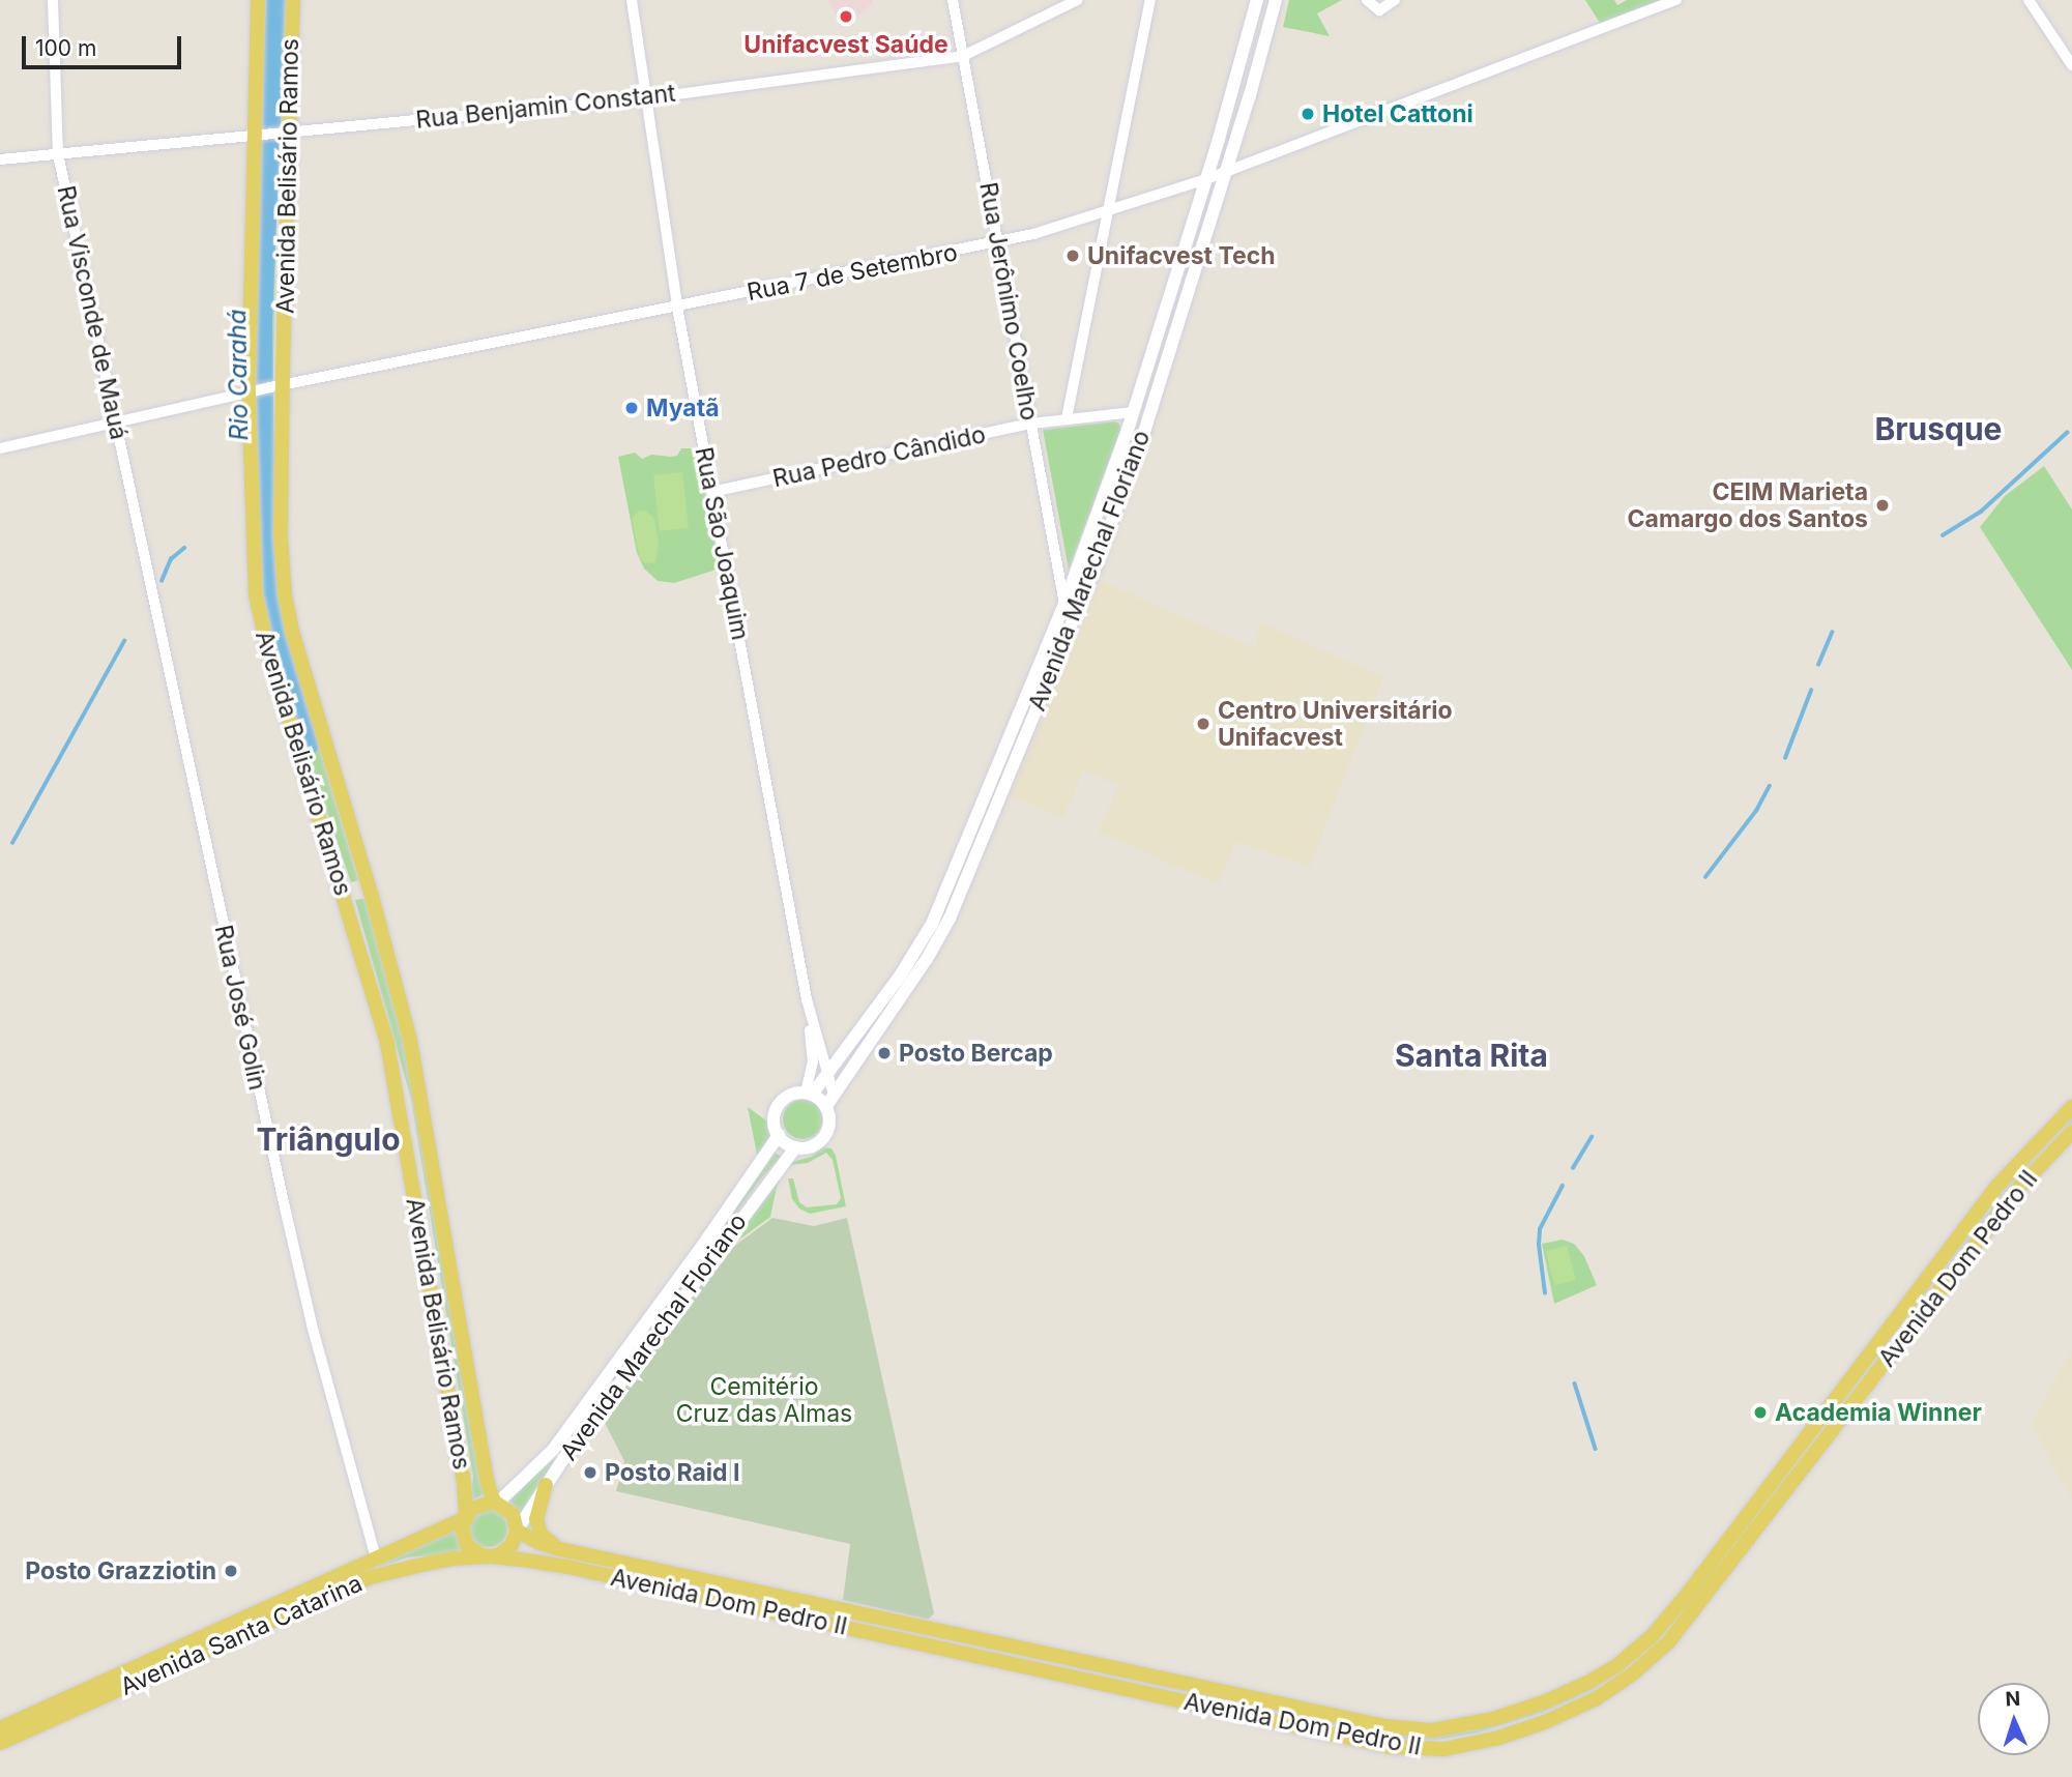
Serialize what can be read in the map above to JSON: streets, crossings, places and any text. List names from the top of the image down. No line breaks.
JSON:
{"streets":{"main road":["Avenida Belisário Ramos","Avenida Marechal Floriano","Avenida Dom Pedro II","Avenida Santa Catarina"],"street":["Rua Benjamin Constant","Rua 7 de Setembro","Rua Jerônimo Coelho","Rua Visconde de Mauá","Rua Pedro Cândido","Rua São Joaquim","Rua José Golin"]},"crossings":[["Rua Benjamin Constant","Avenida Belisário Ramos"],["Rua Benjamin Constant","Rua Jerônimo Coelho"],["Rua Benjamin Constant","Rua Visconde de Mauá"],["Rua Benjamin Constant","Rua São Joaquim"],["Avenida Belisário Ramos","Rua 7 de Setembro"],["Avenida Belisário Ramos","Avenida Marechal Floriano"],["Avenida Belisário Ramos","Avenida Dom Pedro II"],["Avenida Belisário Ramos","Avenida Santa Catarina"],["Rua 7 de Setembro","Rua Jerônimo Coelho"],["Rua 7 de Setembro","Rua Visconde de Mauá"],["Rua 7 de Setembro","Rua São Joaquim"],["Rua 7 de Setembro","Avenida Marechal Floriano"],["Rua Jerônimo Coelho","Rua Pedro Cândido"],["Rua Jerônimo Coelho","Avenida Marechal Floriano"],["Rua Visconde de Mauá","Rua José Golin"],["Rua Pedro Cândido","Rua São Joaquim"],["Rua Pedro Cândido","Avenida Marechal Floriano"],["Rua São Joaquim","Avenida Marechal Floriano"],["Avenida Marechal Floriano","Avenida Dom Pedro II"],["Avenida Marechal Floriano","Avenida Santa Catarina"],["Rua José Golin","Avenida Santa Catarina"],["Avenida Dom Pedro II","Avenida Santa Catarina"]],"districts":["Brusque","Santa Rita","Triângulo"],"water":["Rio Carahá"],"parks":["Cemitério Cruz das Almas"],"places":["Unifacvest Saúde","Hotel Cattoni","Unifacvest Tech","Myatã","CEIM Marieta Camargo dos Santos","Centro Universitário Unifacvest","Posto Bercap","Academia Winner","Posto Raid I","Posto Grazziotin"],"scale_bar":"100 m","north":"top"}
